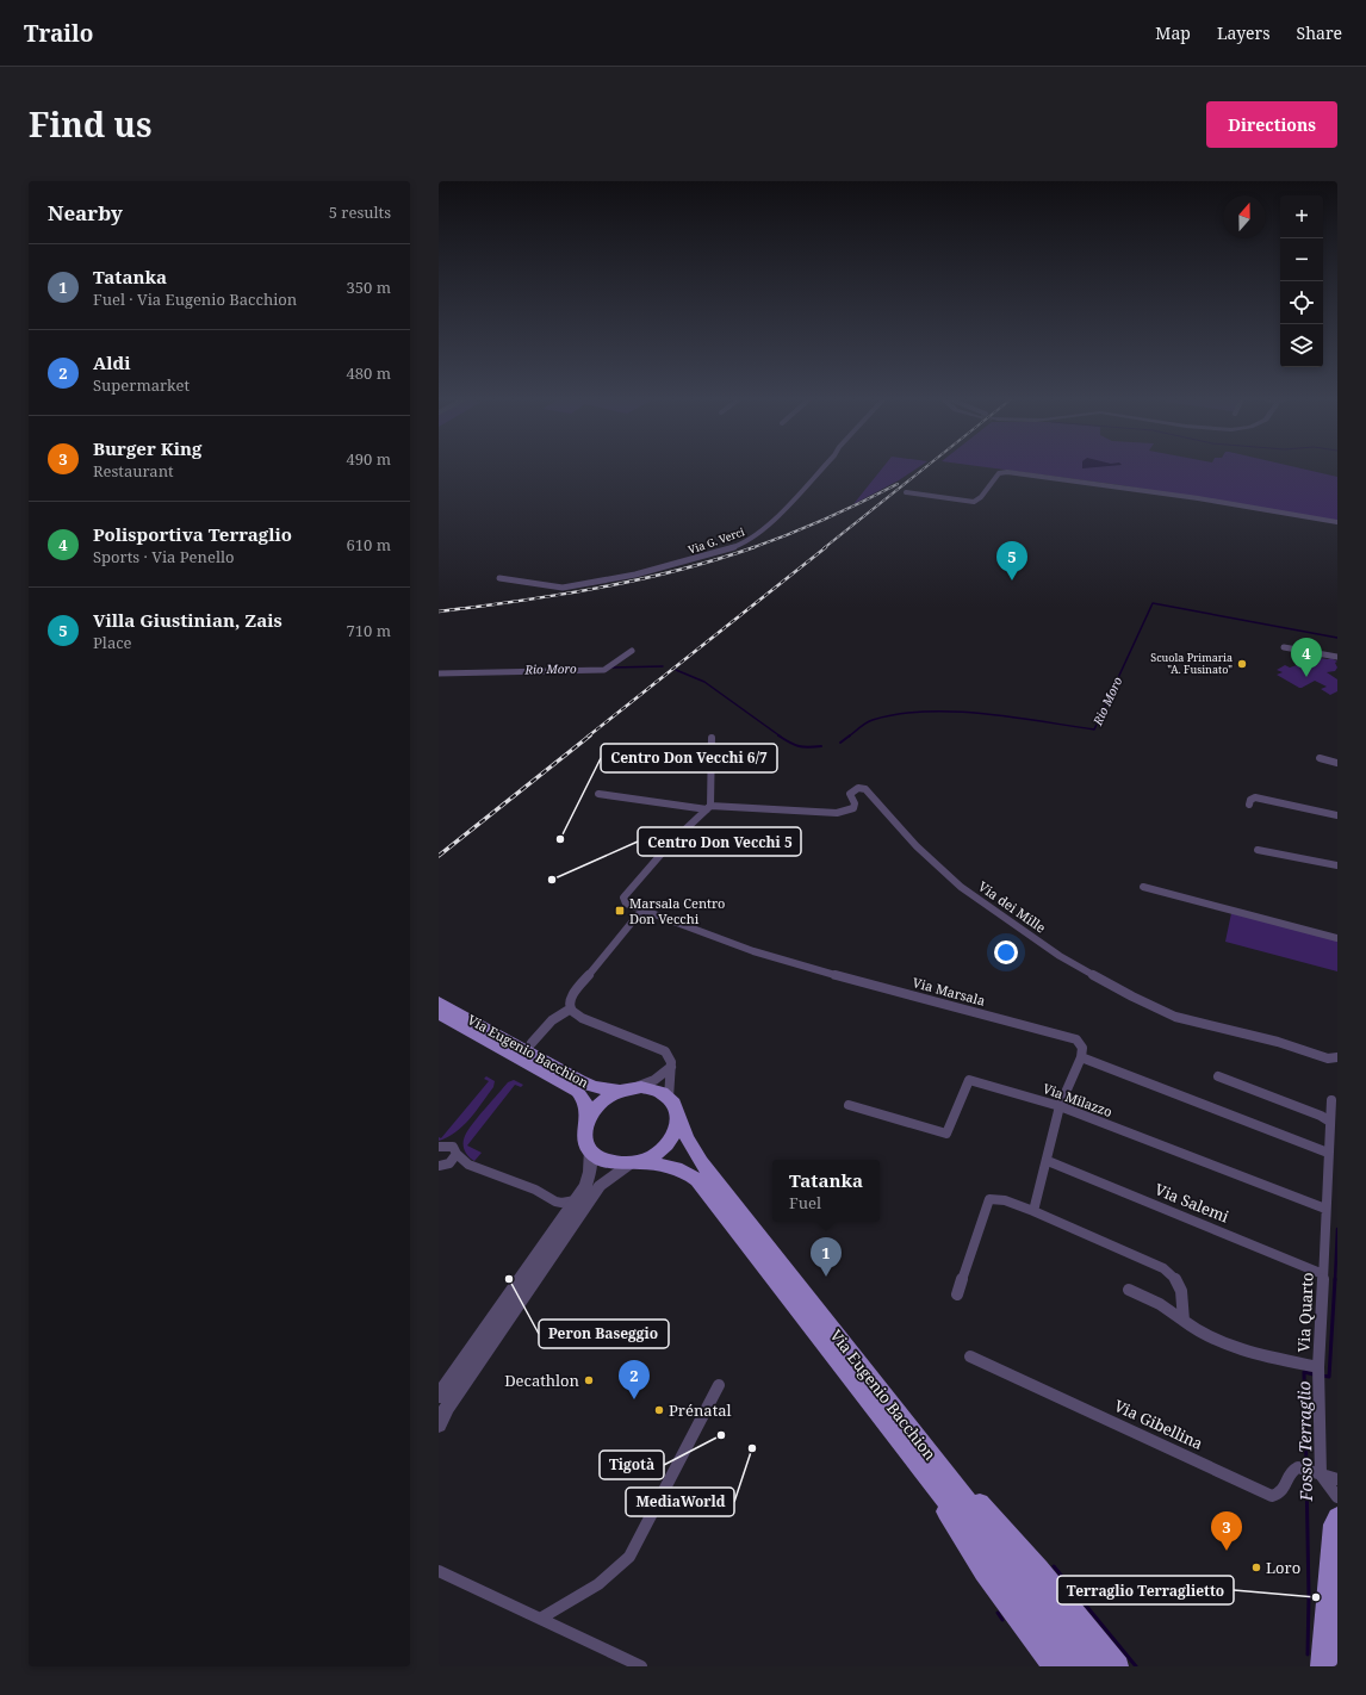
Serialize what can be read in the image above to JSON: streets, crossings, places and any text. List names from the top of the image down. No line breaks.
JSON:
{"streets":{"main road":["Via Eugenio Bacchion"],"street":["Via G. Verci","Via dei Mille","Via Marsala","Via Milazzo","Via Salemi","Via Quarto","Via Gibellina"]},"crossings":[["Via dei Mille","Via Marsala"],["Via Milazzo","Via Quarto"],["Via Salemi","Via Quarto"],["Via Quarto","Via Gibellina"]],"water":["Rio Moro","Fosso Terraglio"],"places":{"other":["Scuola Primaria \"A. Fusinato\"","Centro Don Vecchi 6/7","Centro Don Vecchi 5","Peron Baseggio","Decathlon","Prénatal","Tigotà","MediaWorld","Loro","Terraglio Terraglietto"],"transit":["Marsala Centro Don Vecchi"]},"north":"top","page":{"header":"Trailo","nav":["Map","Layers","Share"],"title":"Find us","buttons":"Directions","heading":["Nearby","5 results"],"map_buttons":["+","−"],"list":[{"mark":"1","name":"Tatanka","note":"Fuel · Via Eugenio Bacchion","value":"350 m"},{"mark":"2","name":"Aldi","note":"Supermarket","value":"480 m"},{"mark":"3","name":"Burger King","note":"Restaurant","value":"490 m"},{"mark":"4","name":"Polisportiva Terraglio","note":"Sports · Via Penello","value":"610 m"},{"mark":"5","name":"Villa Giustinian, Zais","note":"Place","value":"710 m"}],"pins":["5","4","1","2","3"],"popup":["Tatanka","Fuel"]}}
